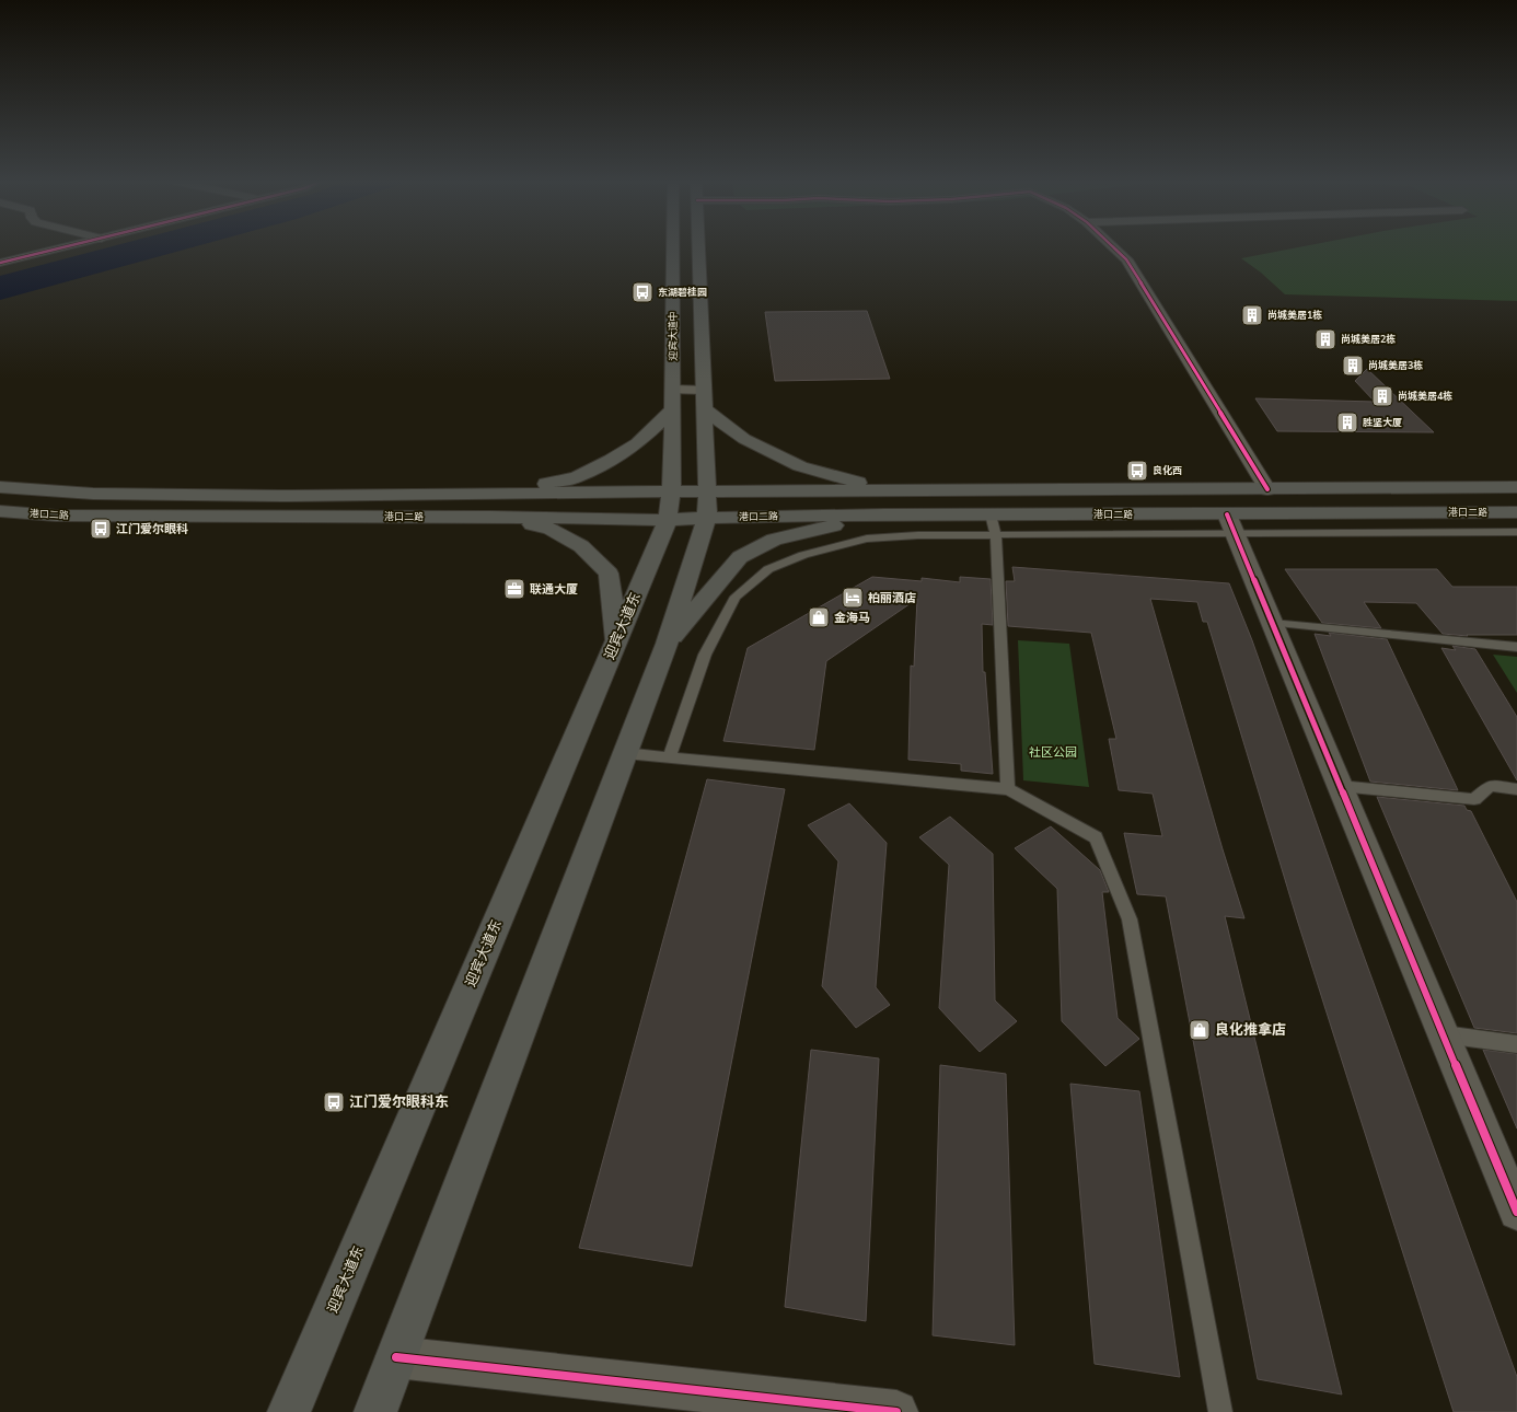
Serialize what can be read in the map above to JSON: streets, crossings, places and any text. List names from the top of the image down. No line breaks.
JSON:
{"streets":{"main road":["迎宾大道中","港口二路","迎宾大道东"]},"crossings":[["迎宾大道中","港口二路"],["迎宾大道中","迎宾大道东"],["港口二路","迎宾大道东"]],"parks":["社区公园"],"places":{"bus stop":["东湖碧桂园","良化西","江门爱尔眼科","江门爱尔眼科东"],"building":["尚城美居1栋","尚城美居2栋","尚城美居3栋","尚城美居4栋","胜坚大厦"],"office":["联通大厦"],"hotel":["柏丽酒店"],"shop":["金海马","良化推拿店"]}}
